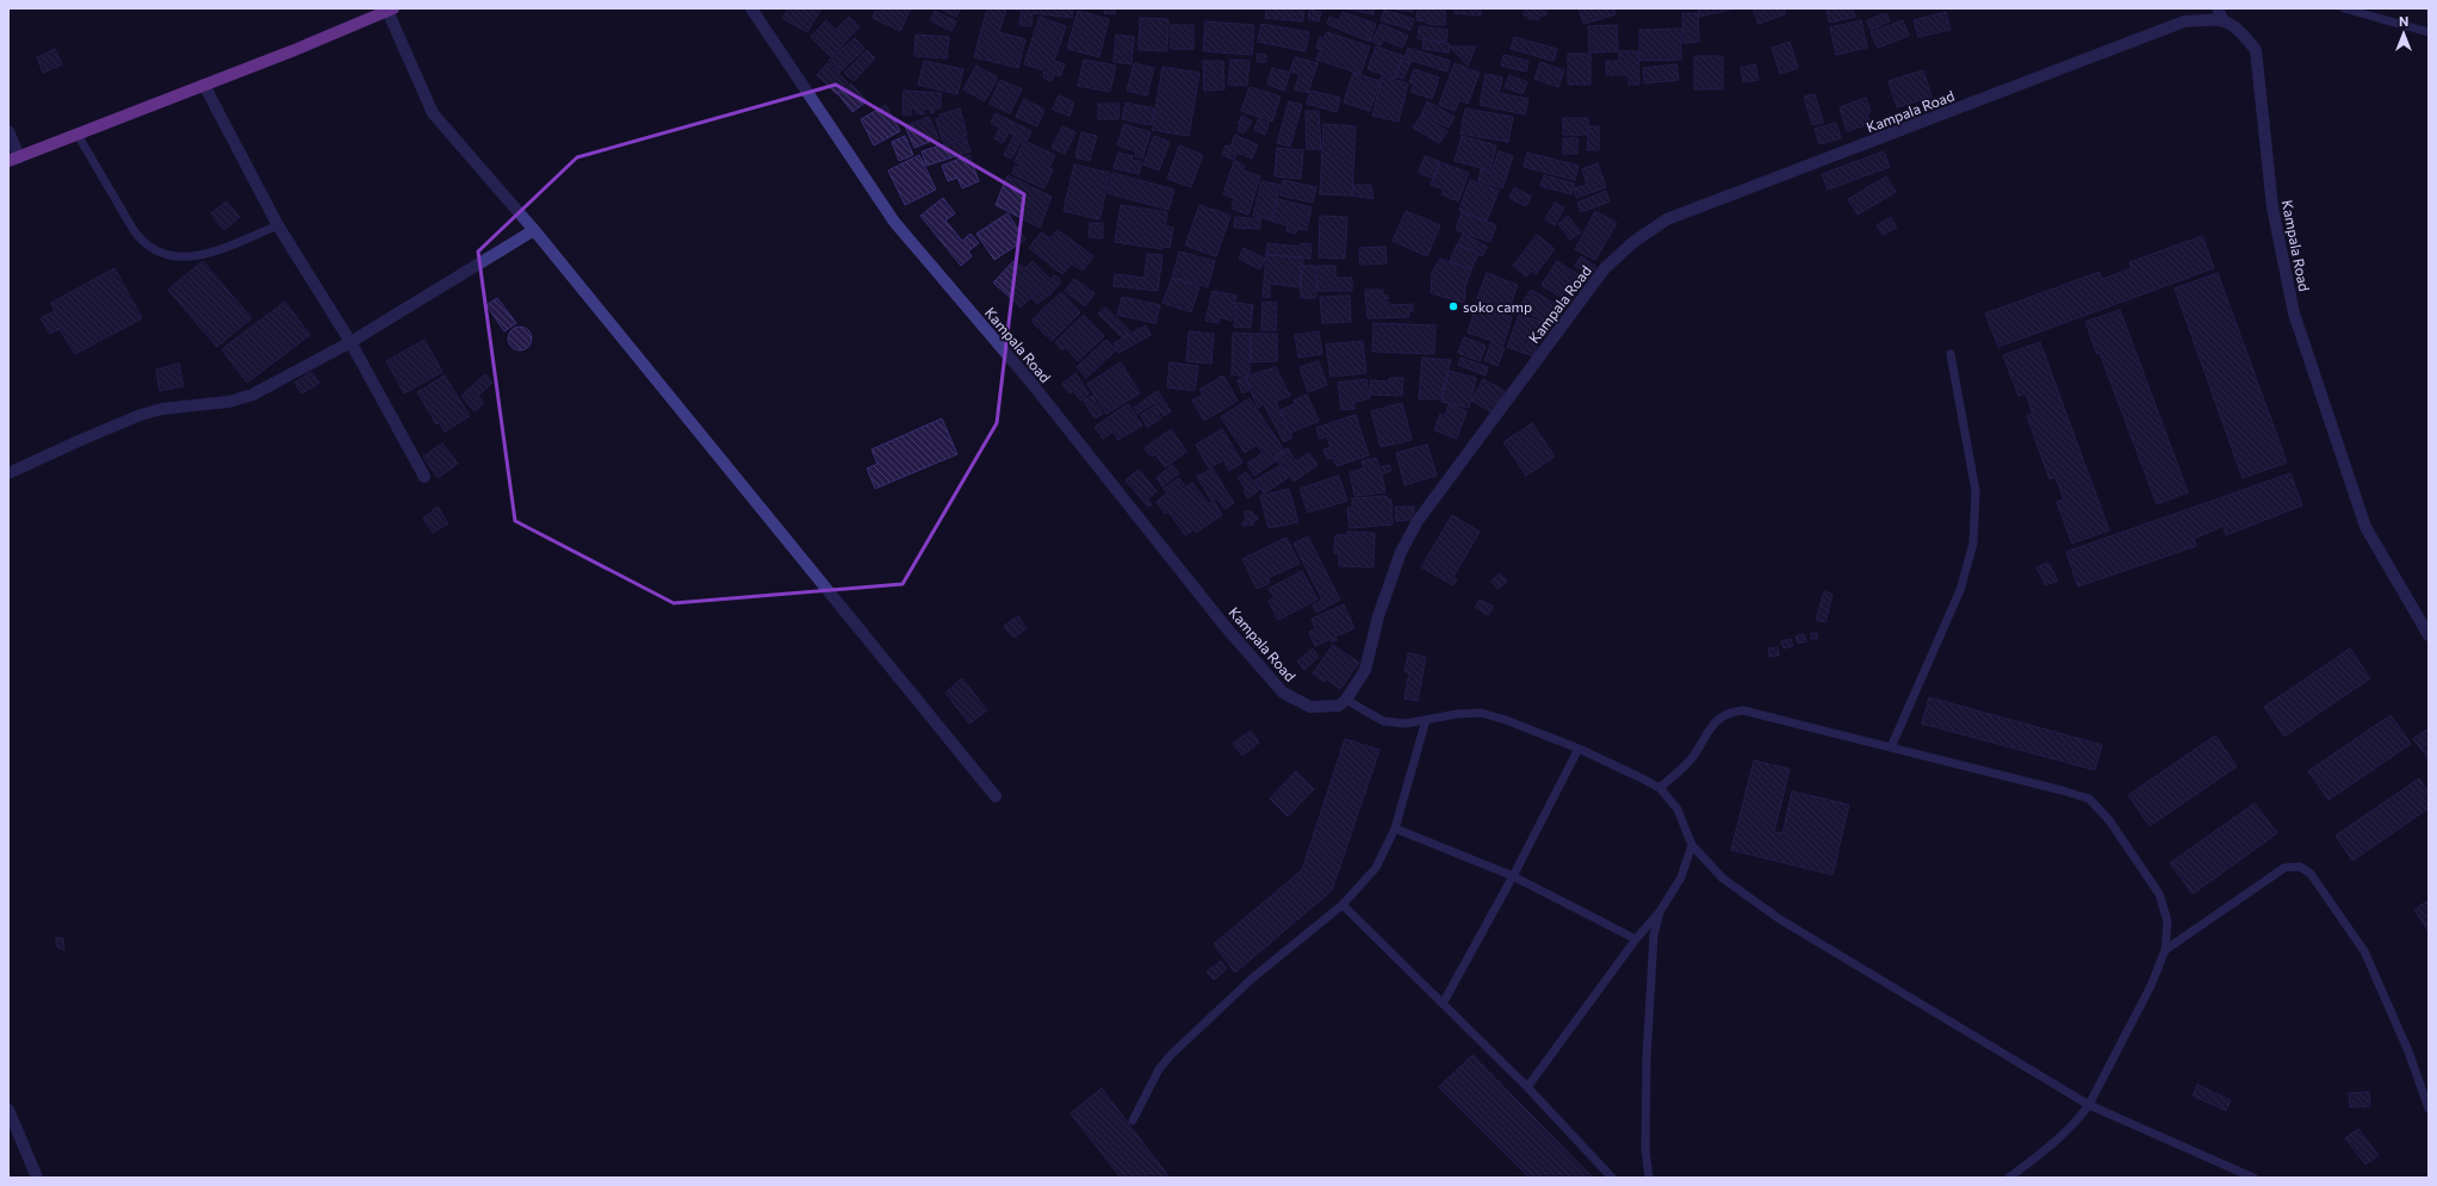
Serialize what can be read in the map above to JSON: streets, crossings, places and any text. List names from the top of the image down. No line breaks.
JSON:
{"streets":{"street":["Kampala Road"]},"places":["soko camp"],"north":"top"}
